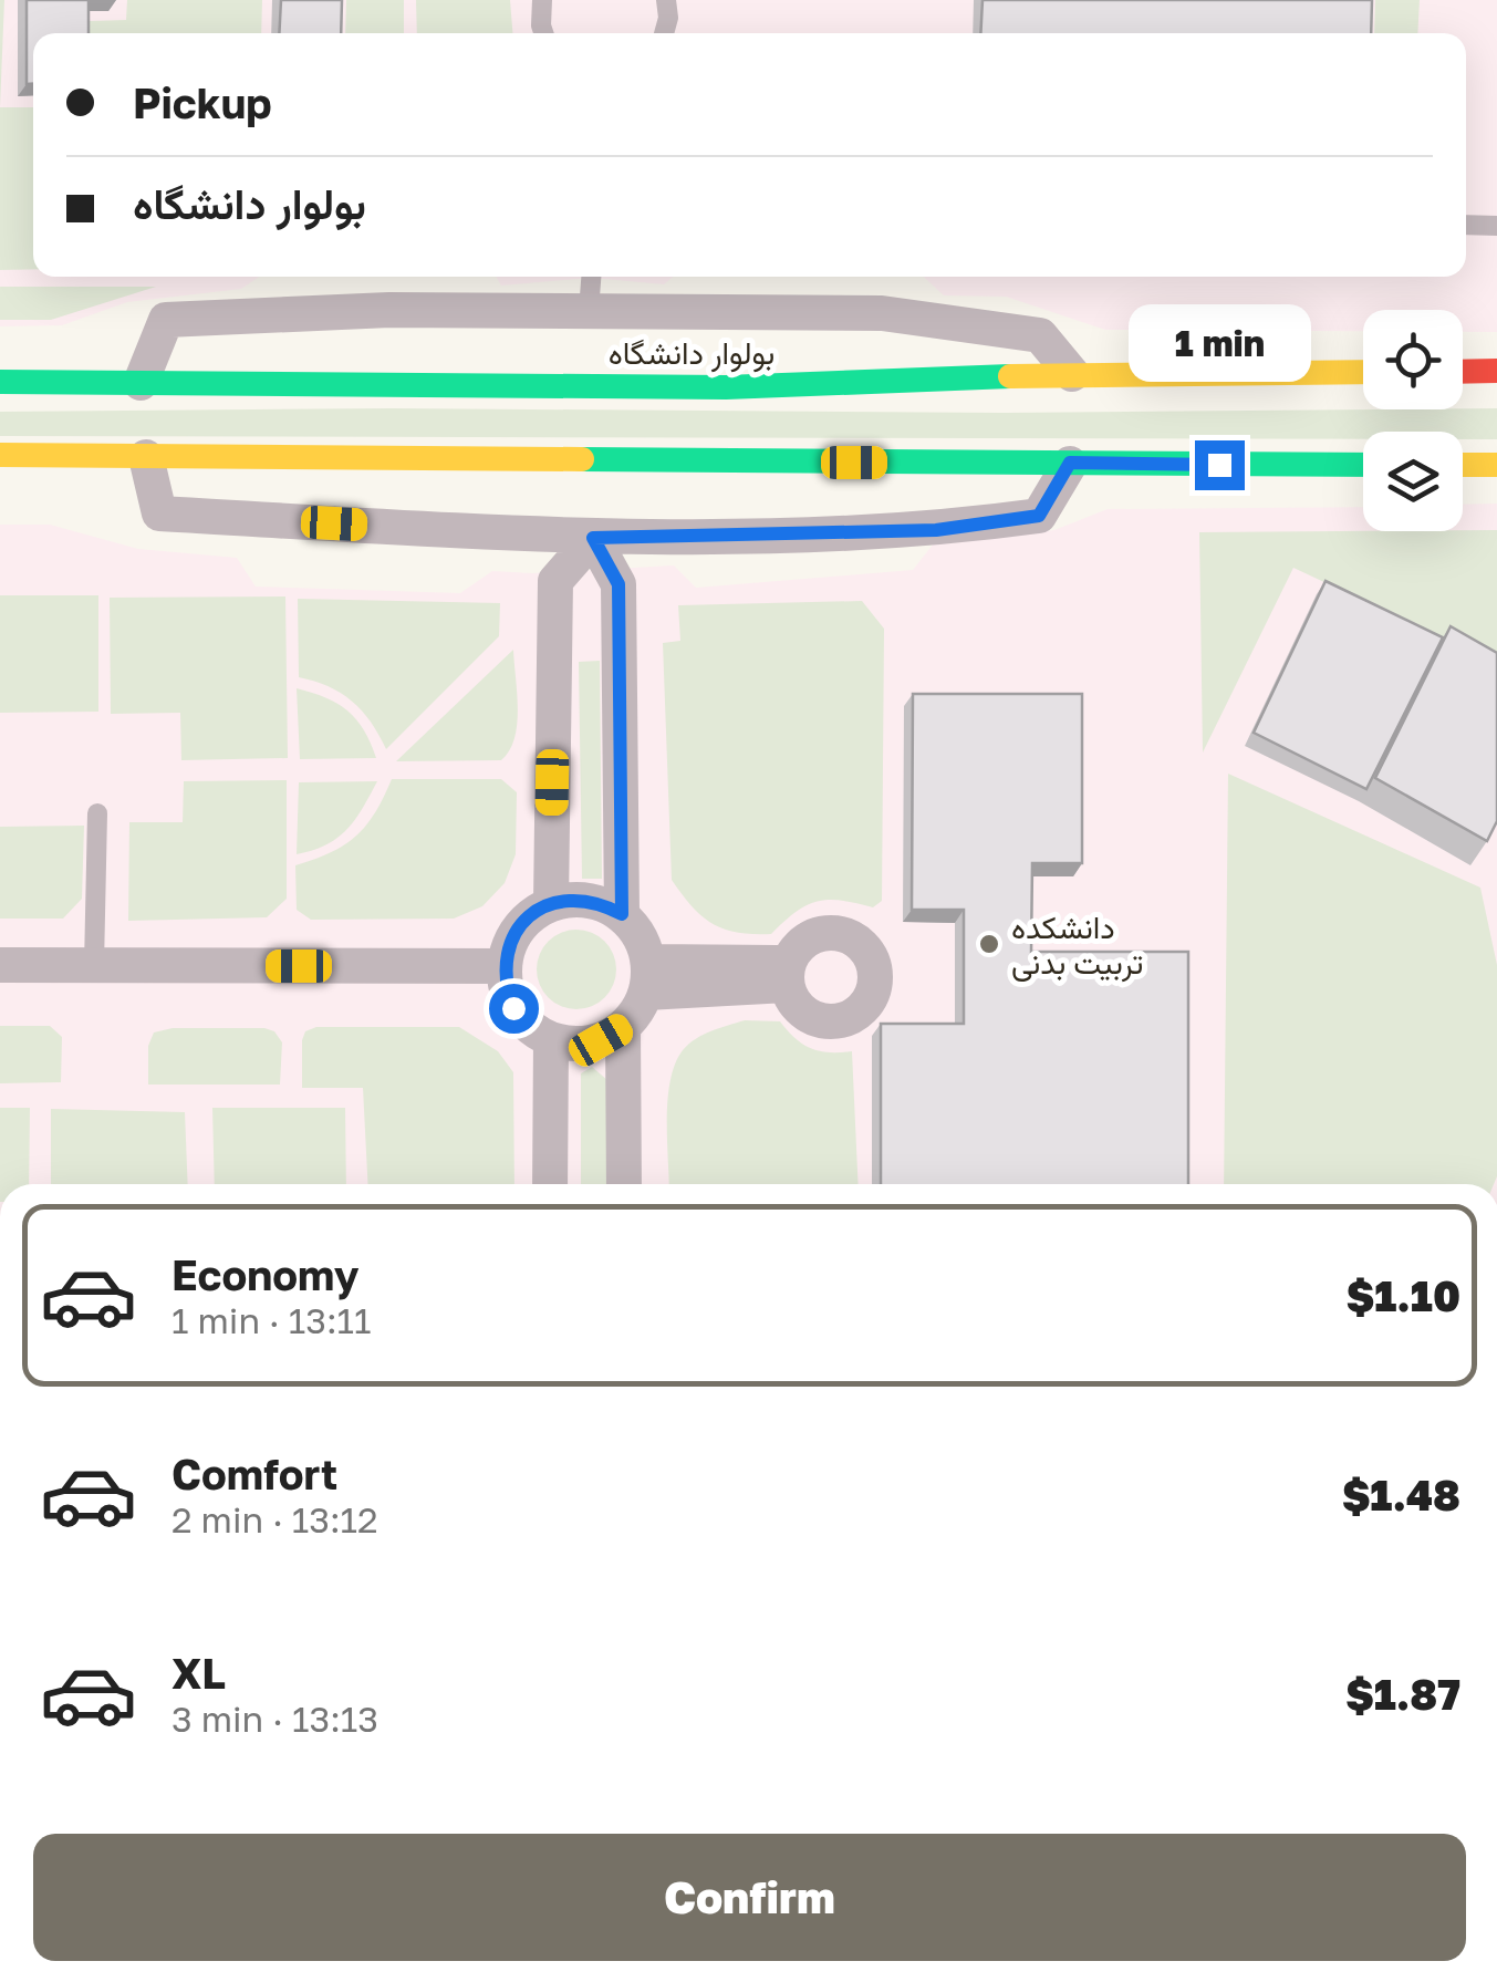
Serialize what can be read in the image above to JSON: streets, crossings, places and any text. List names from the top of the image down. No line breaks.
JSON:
{"streets":{"main road":["بولوار دانشگاه"]},"places":["دانشکده تربیت بدنی"],"page":{"banner":["Pickup","بولوار دانشگاه"],"bubble":"1 min","list":[{"name":"Economy","note":"1 min · 13:11","value":"$1.10"},{"name":"Comfort","note":"2 min · 13:12","value":"$1.48"},{"name":"XL","note":"3 min · 13:13","value":"$1.87"}],"buttons":"Confirm"}}
